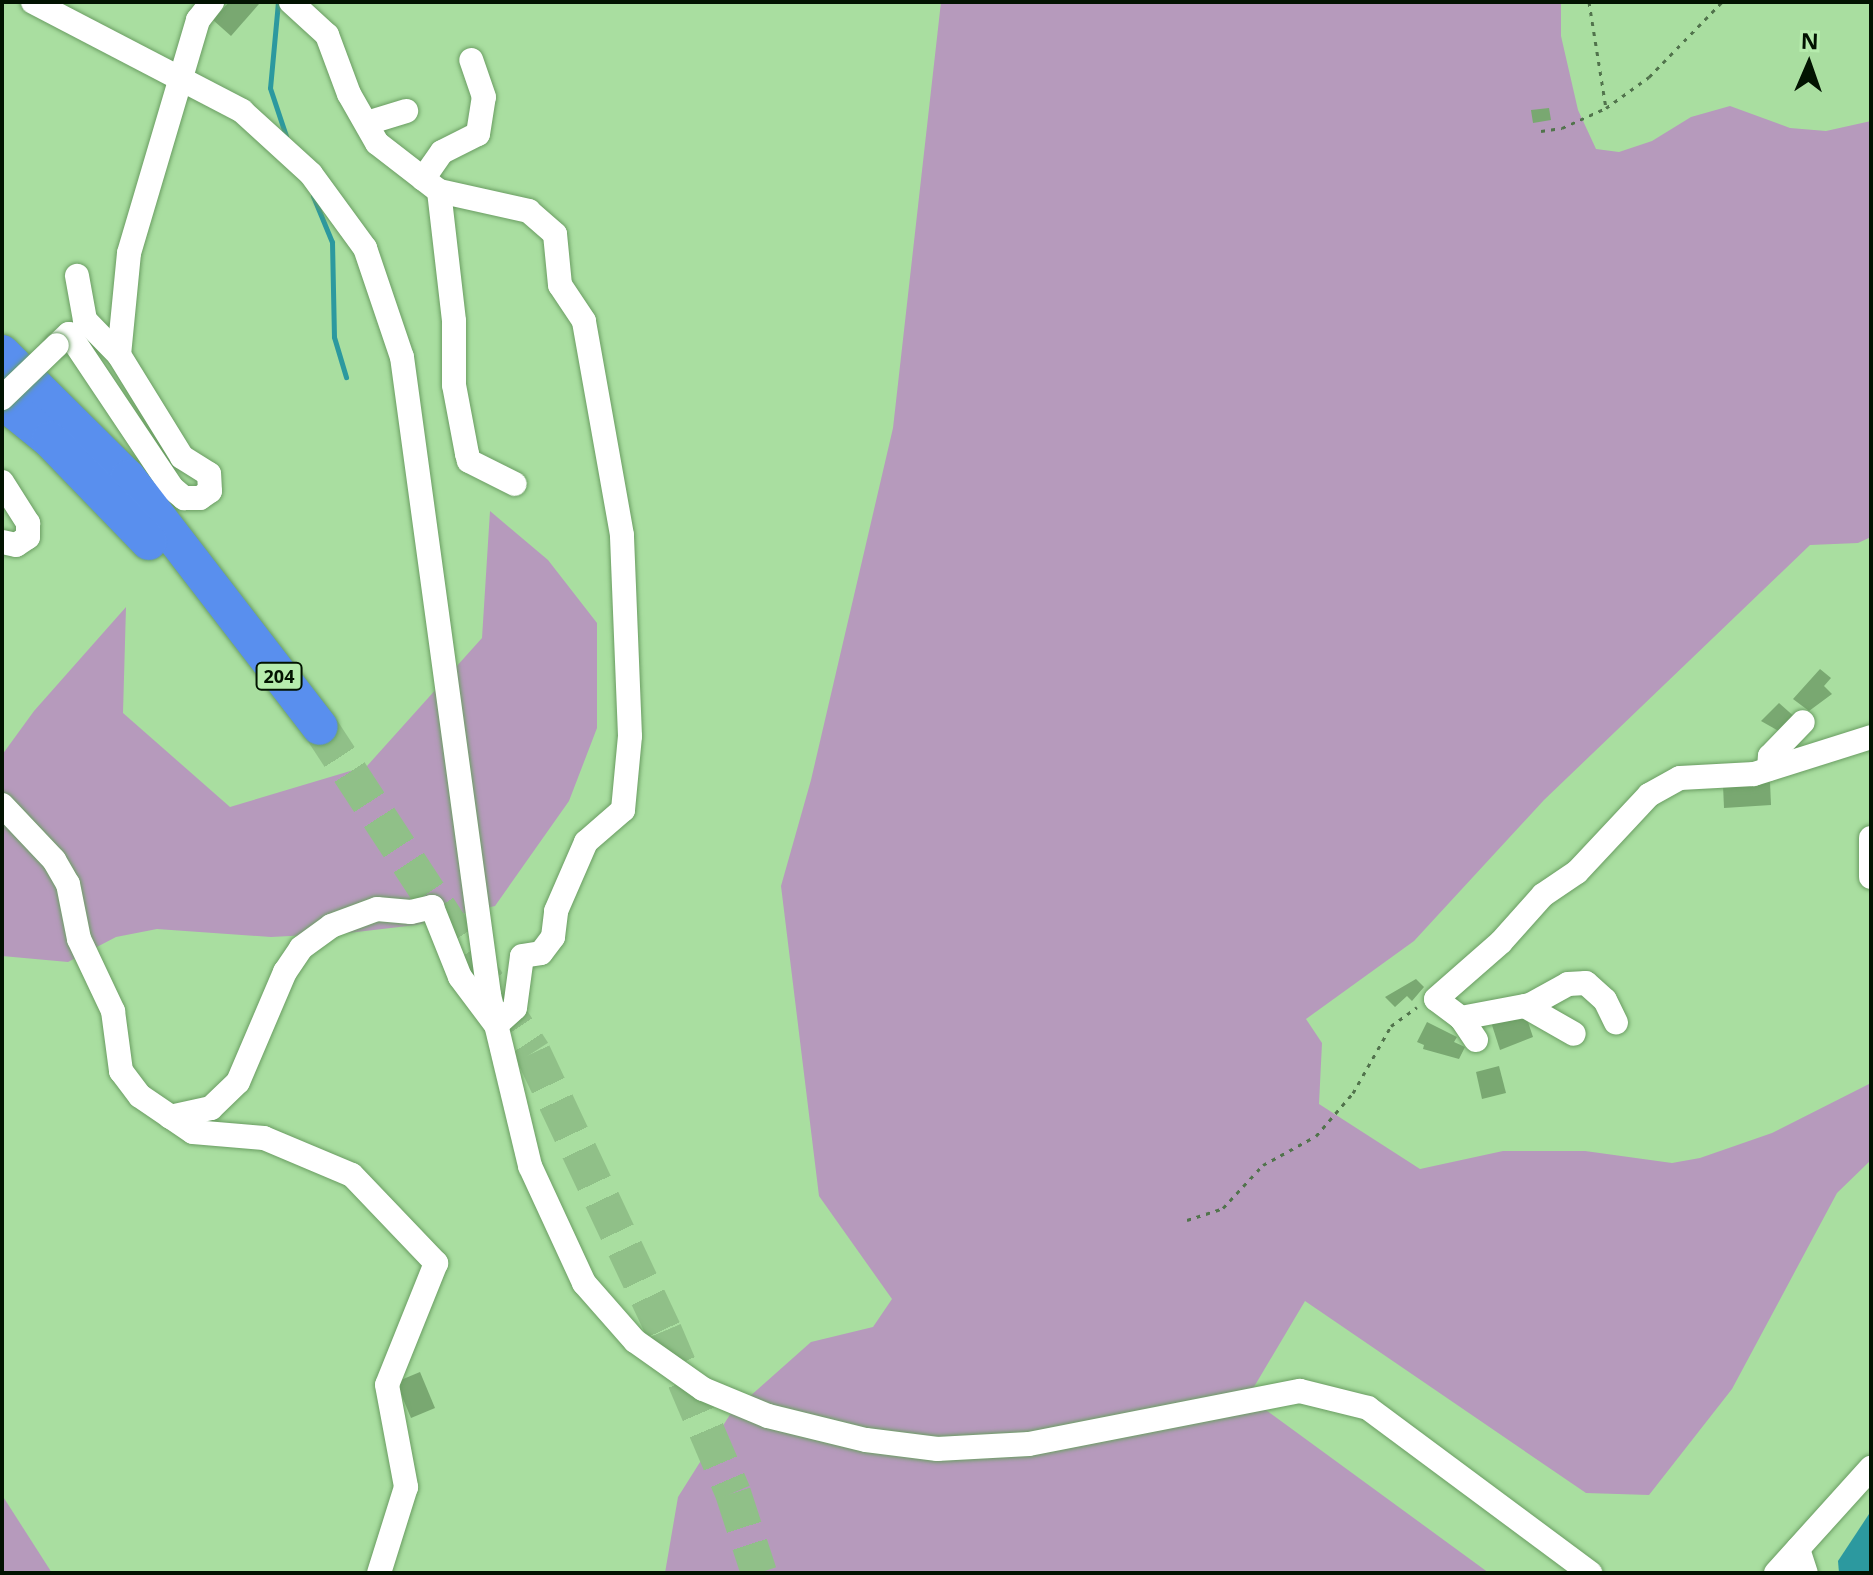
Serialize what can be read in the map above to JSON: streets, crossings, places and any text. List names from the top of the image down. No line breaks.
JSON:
{"streets":{"highway":["204"]},"north":"top"}
